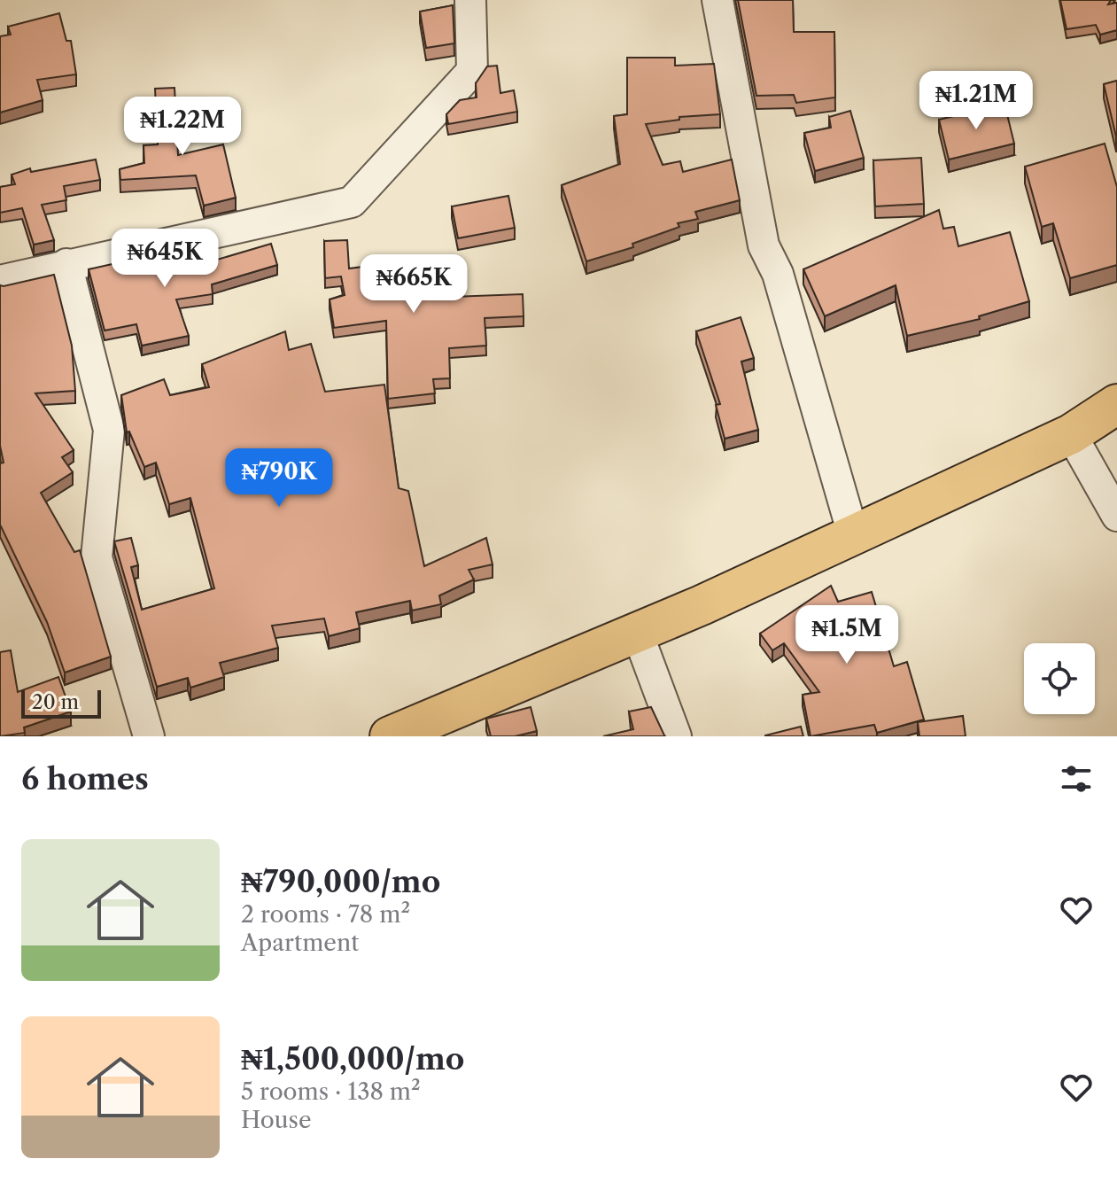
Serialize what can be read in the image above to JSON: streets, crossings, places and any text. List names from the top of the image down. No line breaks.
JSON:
{"scale_bar":"20 m","page":{"price":["₦1.21M","₦1.22M","₦645K","₦665K","₦790K","₦1.5M"],"scale":"20 m","heading":"6 homes","list":[{"name":"₦790,000/mo","note":"2 rooms · 78 m² · Apartment"},{"name":"₦1,500,000/mo","note":"5 rooms · 138 m² · House"}]}}
